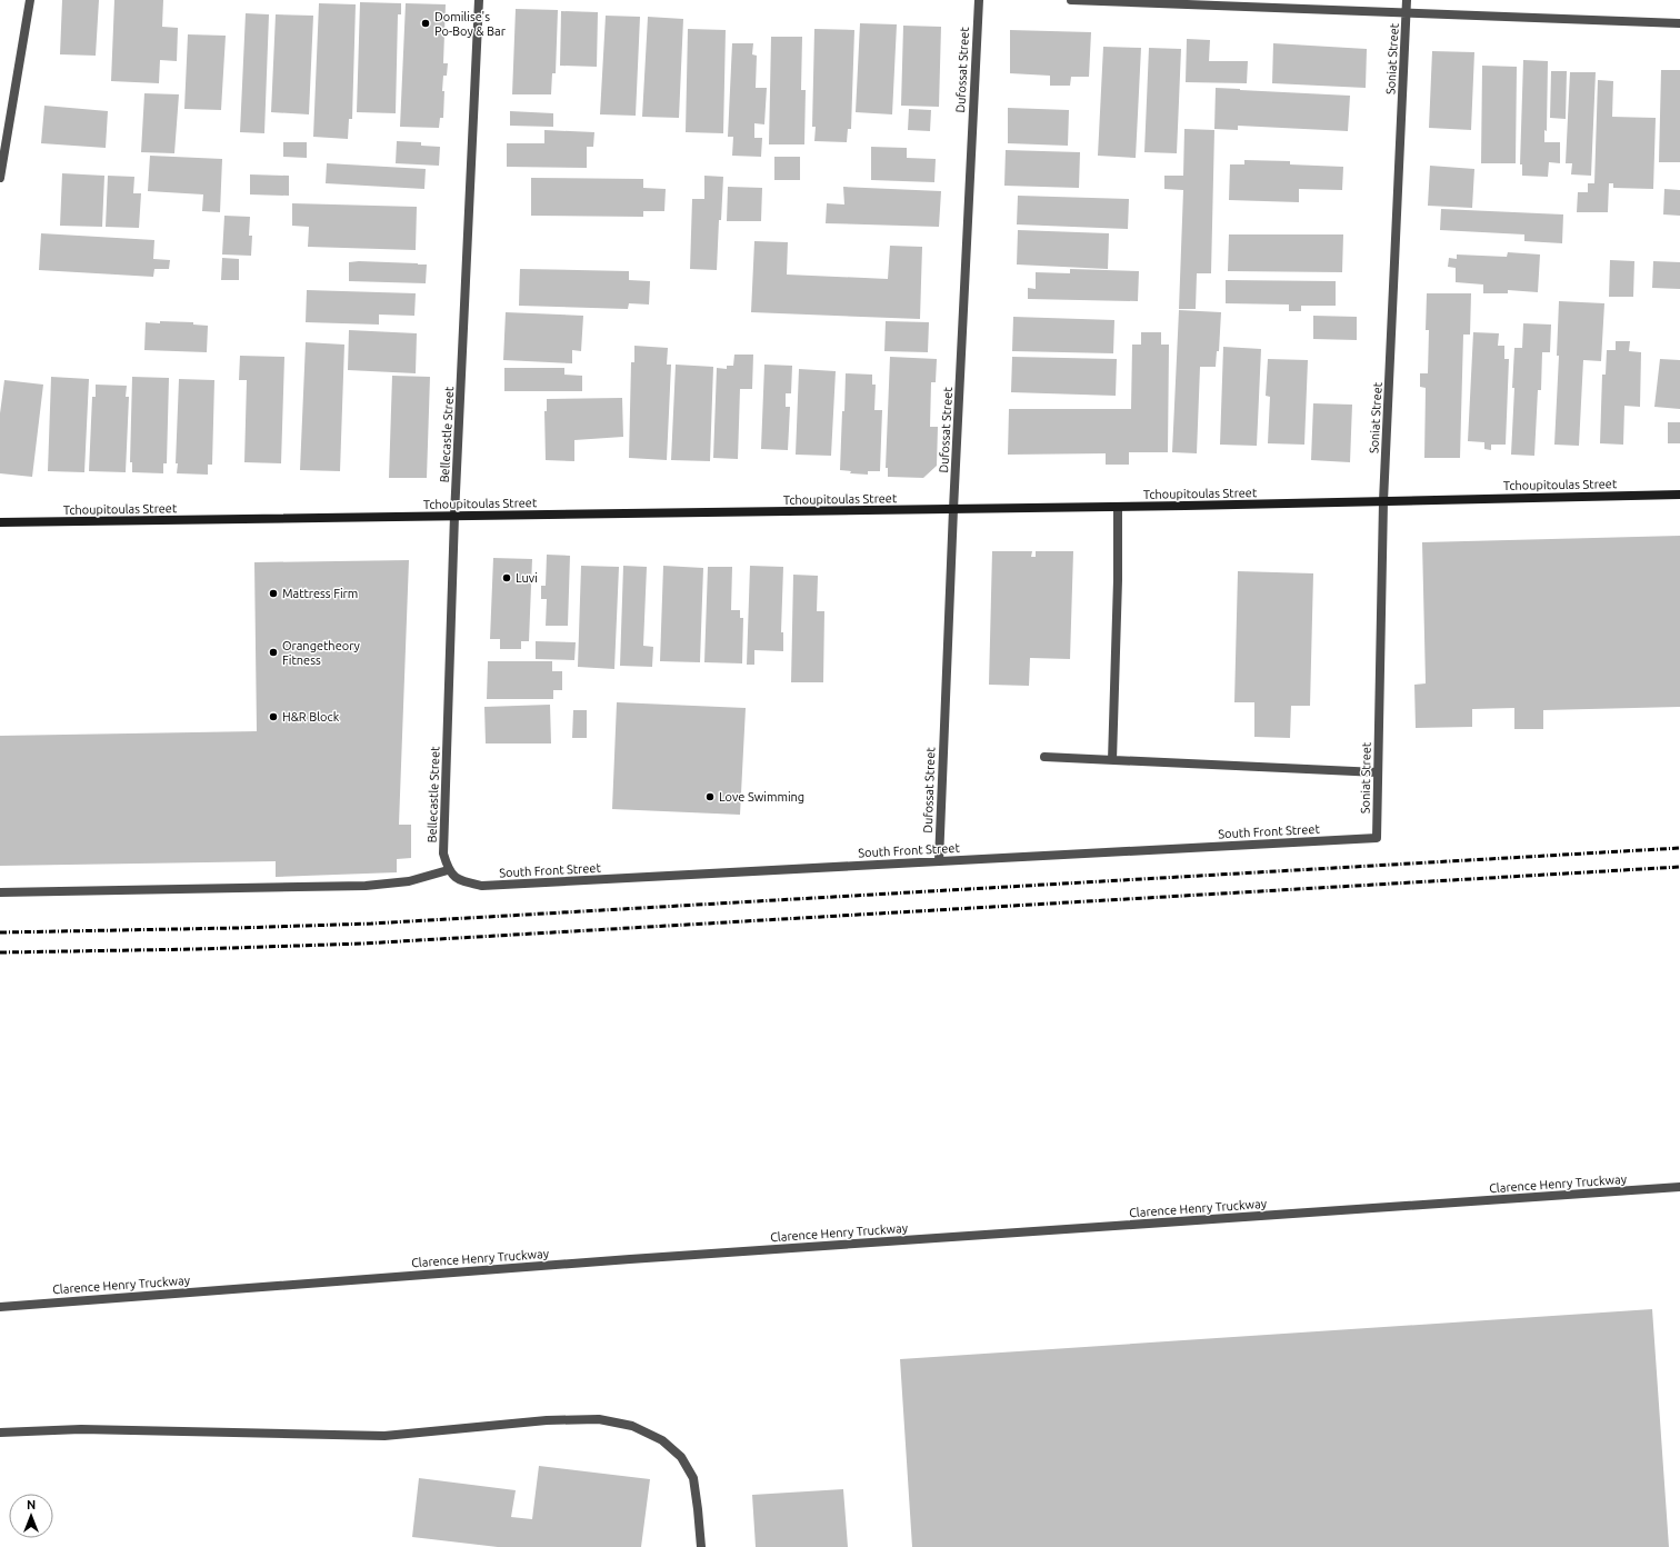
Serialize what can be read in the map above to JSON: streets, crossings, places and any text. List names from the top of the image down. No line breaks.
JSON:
{"streets":{"street":["Soniat Street","Dufossat Street","Bellecastle Street","Tchoupitoulas Street","South Front Street","Clarence Henry Truckway"]},"crossings":[["Soniat Street","Tchoupitoulas Street"],["Soniat Street","South Front Street"],["Dufossat Street","Tchoupitoulas Street"],["Dufossat Street","South Front Street"],["Bellecastle Street","Tchoupitoulas Street"],["Bellecastle Street","South Front Street"]],"places":["Domilise's Po-Boy & Bar","Luvi","Mattress Firm","Orangetheory Fitness","H&R Block","Love Swimming"],"north":"top"}
